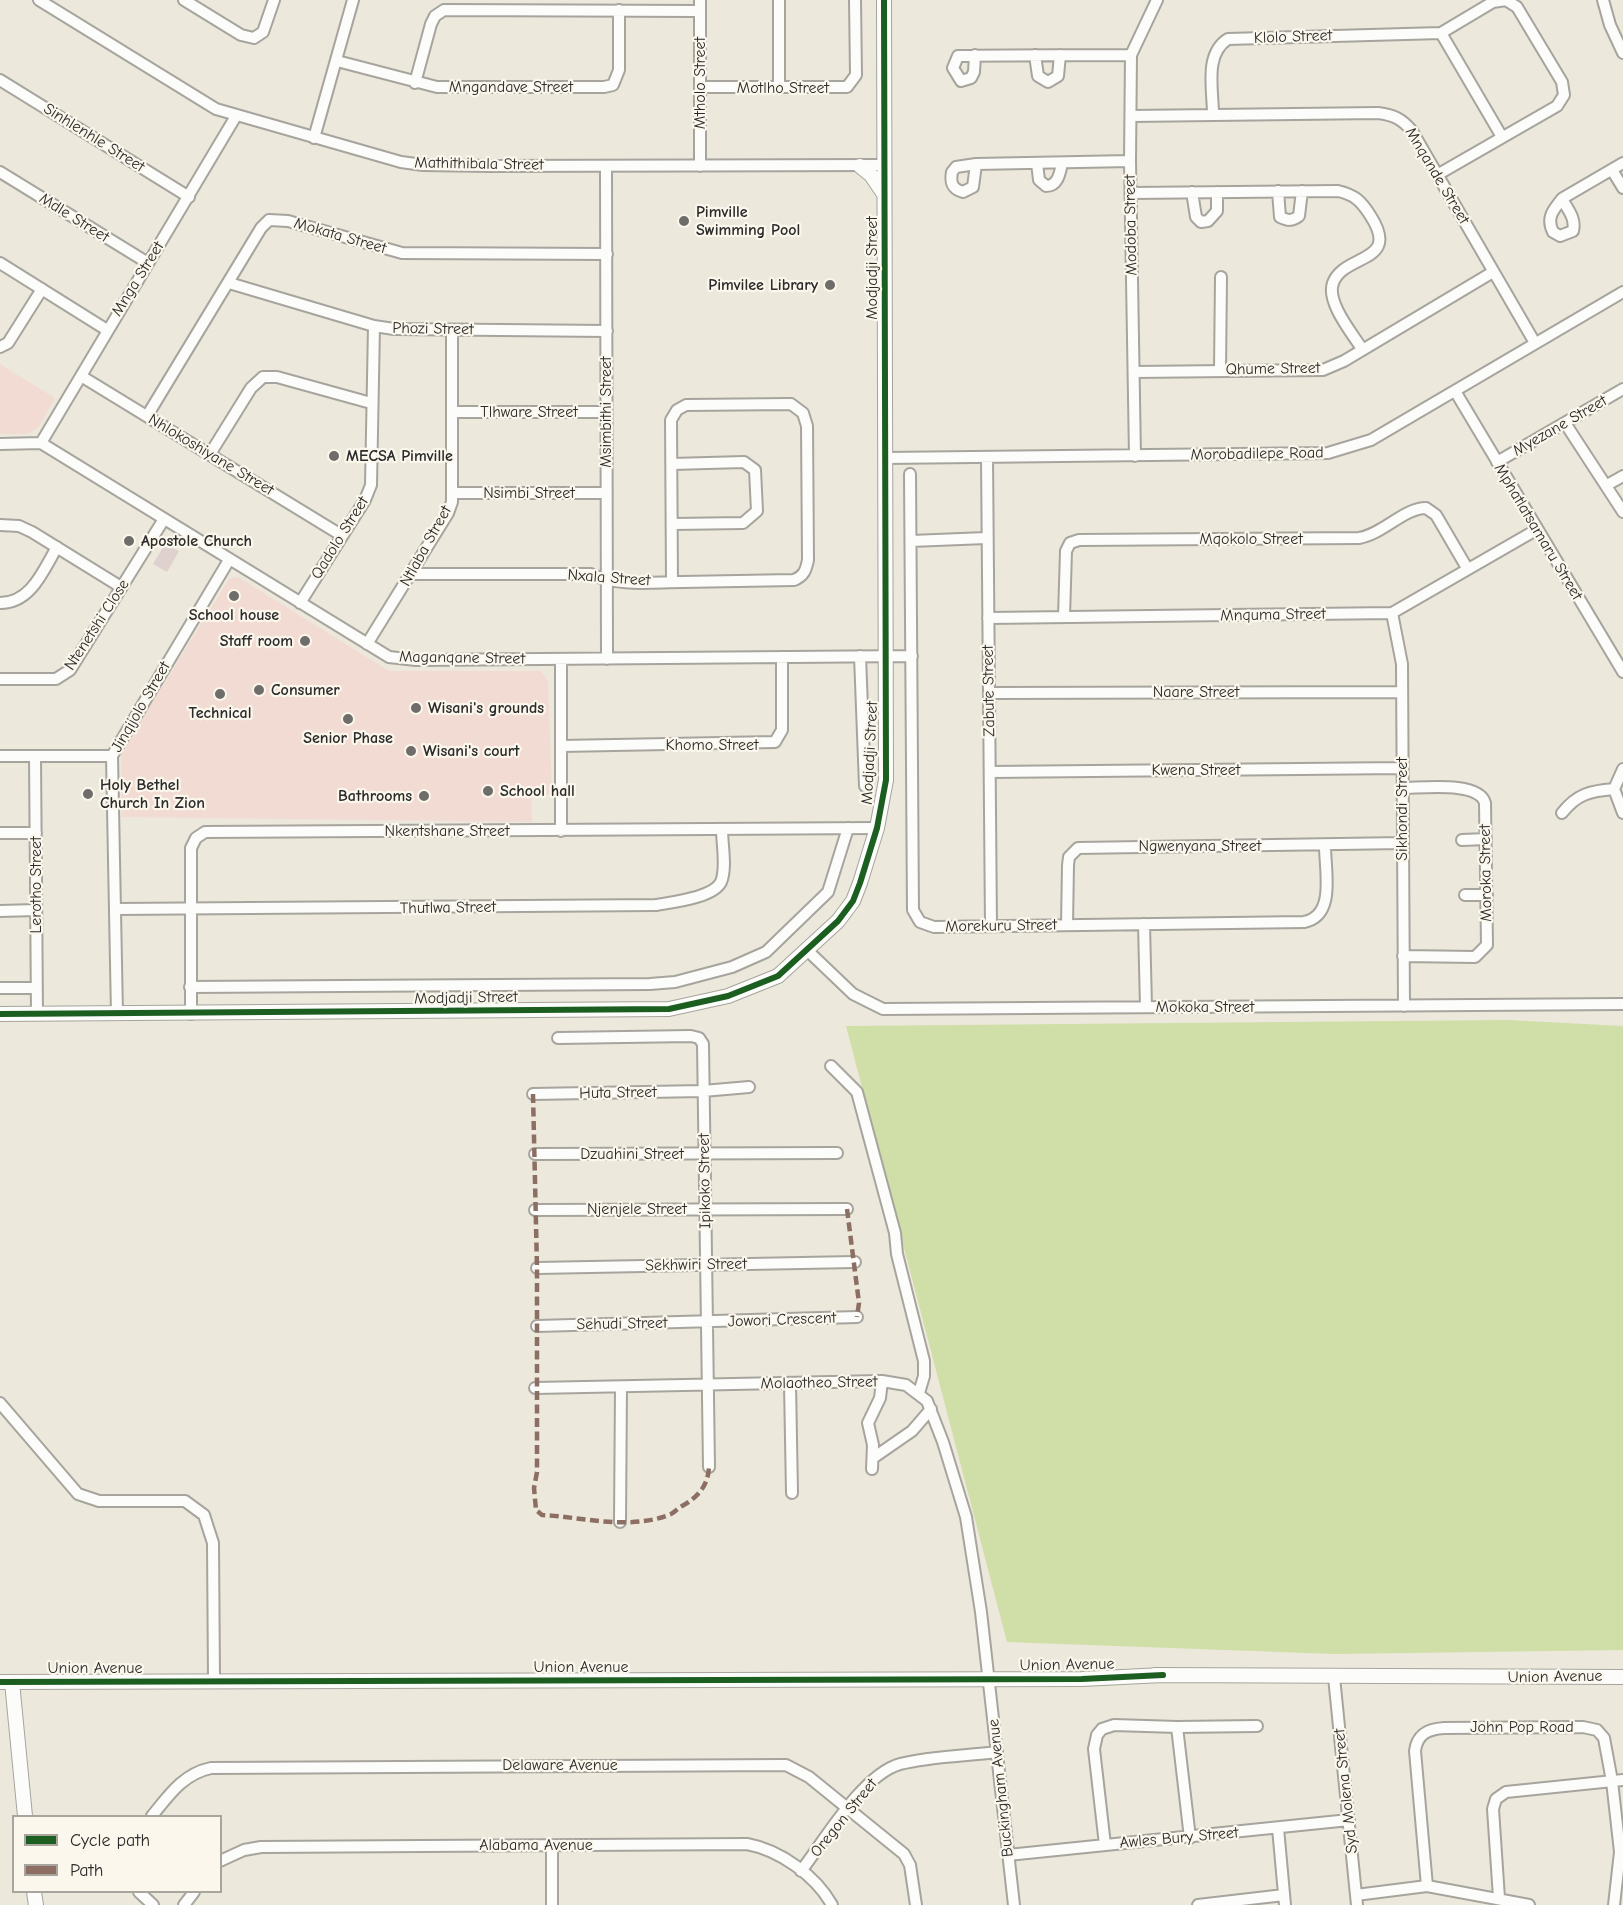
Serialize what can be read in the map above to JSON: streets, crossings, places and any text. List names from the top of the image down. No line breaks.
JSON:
{"streets":{"street":["Klolo Street","Mtholo Street","Mngandave Street","Motlho Street","Sinhlenhle Street","Mathithibala Street","Mnqande Street","Mdle Street","Modoba Street","Mokata Street","Modjadji Street","Mnga Street","Phozi Street","Qhume Street","Tlhware Street","Msimbithi Street","Myezane Street","Morobadilepe Road","Nhlokoshiyane Street","Nsimbi Street","Mphatlatsamaru Street","Qadolo Street","Mqokolo Street","Ntlaba Street","Nxala Street","Mnquma Street","Ntenetshi Close","Maganqane Street","Zabute Street","Naare Street","Jinqijolo Street","Khomo Street","Kwena Street","Sikhondi Street","Nkentshane Street","Ngwenyana Street","Moroka Street","Lerotho Street","Thutlwa Street","Morekuru Street","Mokoka Street","Huta Street","Dzuahini Street","Ipikoko Street","Njenjele Street","Sekhwiri Street","Jowori Crescent","Sehudi Street","Molaotheo Street","Union Avenue","John Pop Road","Delaware Avenue","Buckingham Avenue","Syd Molena Street","Oregon Street","Awles Bury Street","Alabama Avenue"]},"crossings":[["Klolo Street","Mnqande Street"],["Mtholo Street","Motlho Street"],["Mtholo Street","Mathithibala Street"],["Sinhlenhle Street","Mnga Street"],["Mathithibala Street","Modjadji Street"],["Mathithibala Street","Mnga Street"],["Mathithibala Street","Msimbithi Street"],["Mnqande Street","Modoba Street"],["Mnqande Street","Qhume Street"],["Mnqande Street","Morobadilepe Road"],["Mdle Street","Mnga Street"],["Modoba Street","Qhume Street"],["Modoba Street","Morobadilepe Road"],["Mokata Street","Phozi Street"],["Mokata Street","Msimbithi Street"],["Mokata Street","Nhlokoshiyane Street"],["Modjadji Street","Morobadilepe Road"],["Modjadji Street","Maganqane Street"],["Modjadji Street","Jinqijolo Street"],["Modjadji Street","Nkentshane Street"],["Modjadji Street","Lerotho Street"],["Modjadji Street","Mokoka Street"],["Mnga Street","Nhlokoshiyane Street"],["Mnga Street","Maganqane Street"],["Phozi Street","Msimbithi Street"],["Phozi Street","Qadolo Street"],["Phozi Street","Ntlaba Street"],["Tlhware Street","Msimbithi Street"],["Tlhware Street","Ntlaba Street"],["Msimbithi Street","Nsimbi Street"],["Msimbithi Street","Nxala Street"],["Msimbithi Street","Maganqane Street"],["Myezane Street","Mphatlatsamaru Street"],["Morobadilepe Road","Mphatlatsamaru Street"],["Morobadilepe Road","Zabute Street"],["Nhlokoshiyane Street","Qadolo Street"],["Nsimbi Street","Ntlaba Street"],["Qadolo Street","Maganqane Street"],["Mqokolo Street","Mnquma Street"],["Ntlaba Street","Nxala Street"],["Ntlaba Street","Maganqane Street"],["Mnquma Street","Zabute Street"],["Mnquma Street","Sikhondi Street"],["Ntenetshi Close","Maganqane Street"],["Maganqane Street","Jinqijolo Street"],["Maganqane Street","Khomo Street"],["Maganqane Street","Morekuru Street"],["Zabute Street","Naare Street"],["Zabute Street","Kwena Street"],["Zabute Street","Morekuru Street"],["Naare Street","Sikhondi Street"],["Jinqijolo Street","Thutlwa Street"],["Kwena Street","Sikhondi Street"],["Sikhondi Street","Ngwenyana Street"],["Sikhondi Street","Moroka Street"],["Sikhondi Street","Mokoka Street"],["Nkentshane Street","Thutlwa Street"],["Ngwenyana Street","Morekuru Street"],["Huta Street","Ipikoko Street"],["Dzuahini Street","Ipikoko Street"],["Ipikoko Street","Njenjele Street"],["Ipikoko Street","Sekhwiri Street"],["Ipikoko Street","Jowori Crescent"],["Ipikoko Street","Sehudi Street"],["Ipikoko Street","Molaotheo Street"],["Jowori Crescent","Sehudi Street"],["Union Avenue","Buckingham Avenue"],["Union Avenue","Syd Molena Street"],["Delaware Avenue","Oregon Street"],["Buckingham Avenue","Oregon Street"],["Buckingham Avenue","Awles Bury Street"],["Syd Molena Street","Awles Bury Street"],["Oregon Street","Alabama Avenue"]],"places":["Pimville Swimming Pool","Pimvilee Library","MECSA Pimville","Apostole Church","School house","Staff room","Consumer","Technical","Wisani's grounds","Senior Phase","Wisani's court","School hall","Holy Bethel Church In Zion","Bathrooms"],"legend":["Cycle path","Path"]}
